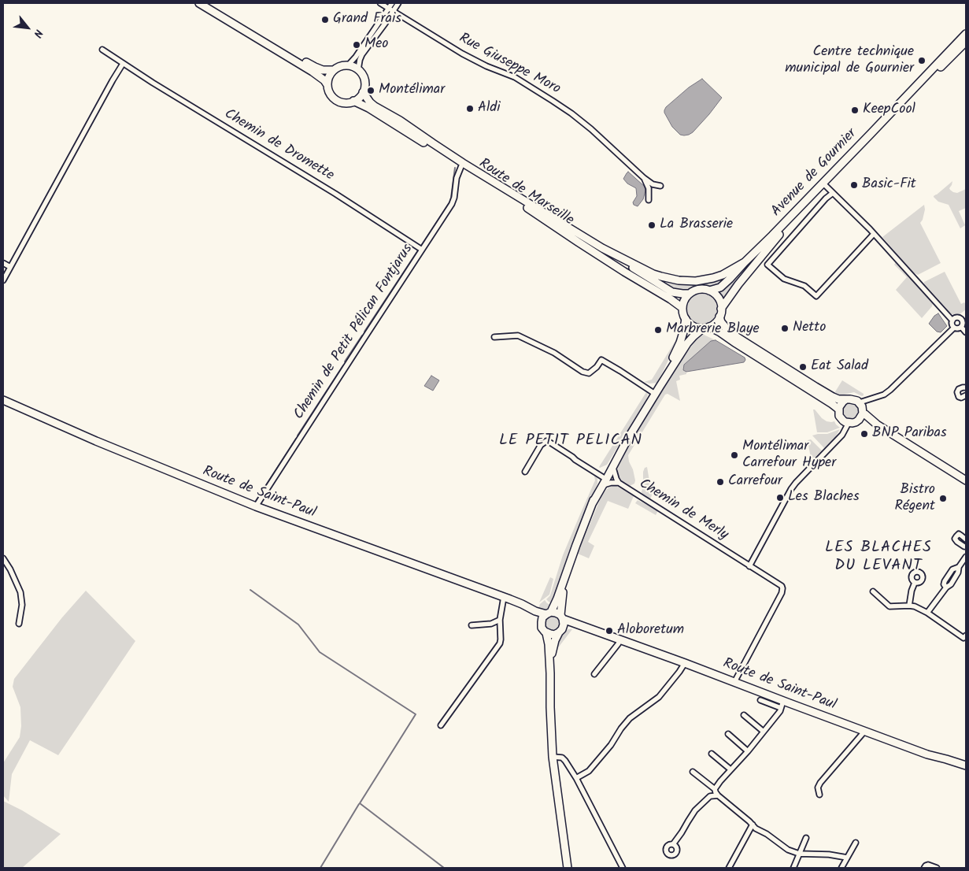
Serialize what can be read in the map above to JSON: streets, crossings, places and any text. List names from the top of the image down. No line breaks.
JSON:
{"streets":{"main road":["Avenue de Gournier","Route de Marseille","Route de Saint-Paul"],"street":["Rue Giuseppe Moro","Chemin de Dromette","Chemin de Petit Pélican Fontjarus","Chemin de Merly"]},"crossings":[["Chemin de Dromette","Chemin de Petit Pélican Fontjarus"],["Avenue de Gournier","Route de Marseille"],["Route de Marseille","Chemin de Petit Pélican Fontjarus"],["Chemin de Petit Pélican Fontjarus","Route de Saint-Paul"],["Route de Saint-Paul","Chemin de Merly"]],"districts":["LE PETIT PELICAN","LES BLACHES DU LEVANT"],"places":["Grand Frais","Meo","Centre technique municipal de Gournier","Montélimar","Aldi","KeepCool","Basic-Fit","La Brasserie","Netto","Marbrerie Blaye","Eat Salad","BNP Paribas","Montélimar Carrefour Hyper","Carrefour","Les Blaches","Bistro Régent","Aloboretum"],"north":"bottom right"}
